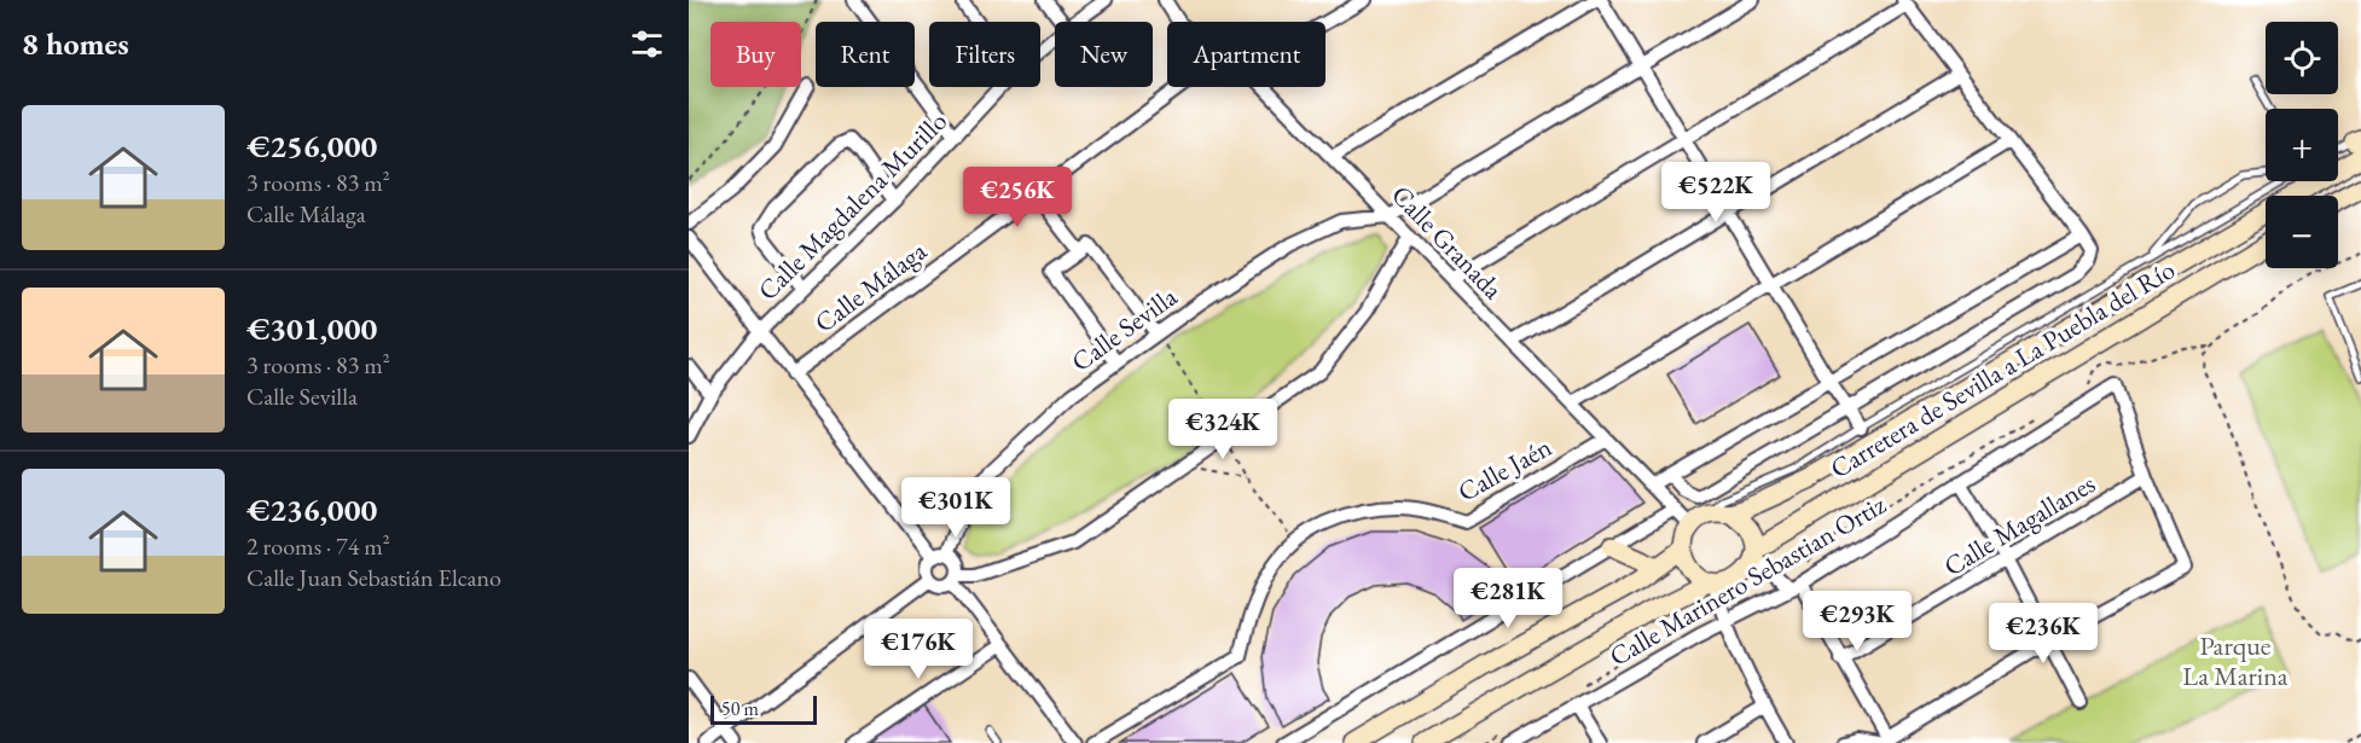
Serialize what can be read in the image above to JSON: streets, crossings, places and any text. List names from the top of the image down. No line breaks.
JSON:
{"streets":{"main road":["Carretera de Sevilla a La Puebla del Río"],"street":["Calle Magdalena Murillo","Calle Granada","Calle Málaga","Calle Sevilla","Calle Jaén","Calle Magallanes","Calle Marinero Sebastian Ortiz"]},"crossings":[["Calle Granada","Calle Sevilla"],["Calle Granada","Carretera de Sevilla a La Puebla del Río"],["Calle Granada","Calle Jaén"],["Calle Magallanes","Calle Marinero Sebastian Ortiz"]],"parks":["Parque La Marina"],"scale_bar":"50 m","page":{"heading":"8 homes","map_buttons":["+","−"],"chip":["Buy","Rent","Filters","New","Apartment"],"list":[{"name":"€256,000","note":"3 rooms · 83 m² · Calle Málaga"},{"name":"€301,000","note":"3 rooms · 83 m² · Calle Sevilla"},{"name":"€236,000","note":"2 rooms · 74 m² · Calle Juan Sebastián Elcano"}],"price":["€522K","€256K","€324K","€301K","€281K","€293K","€236K","€176K"],"scale":"50 m"}}
